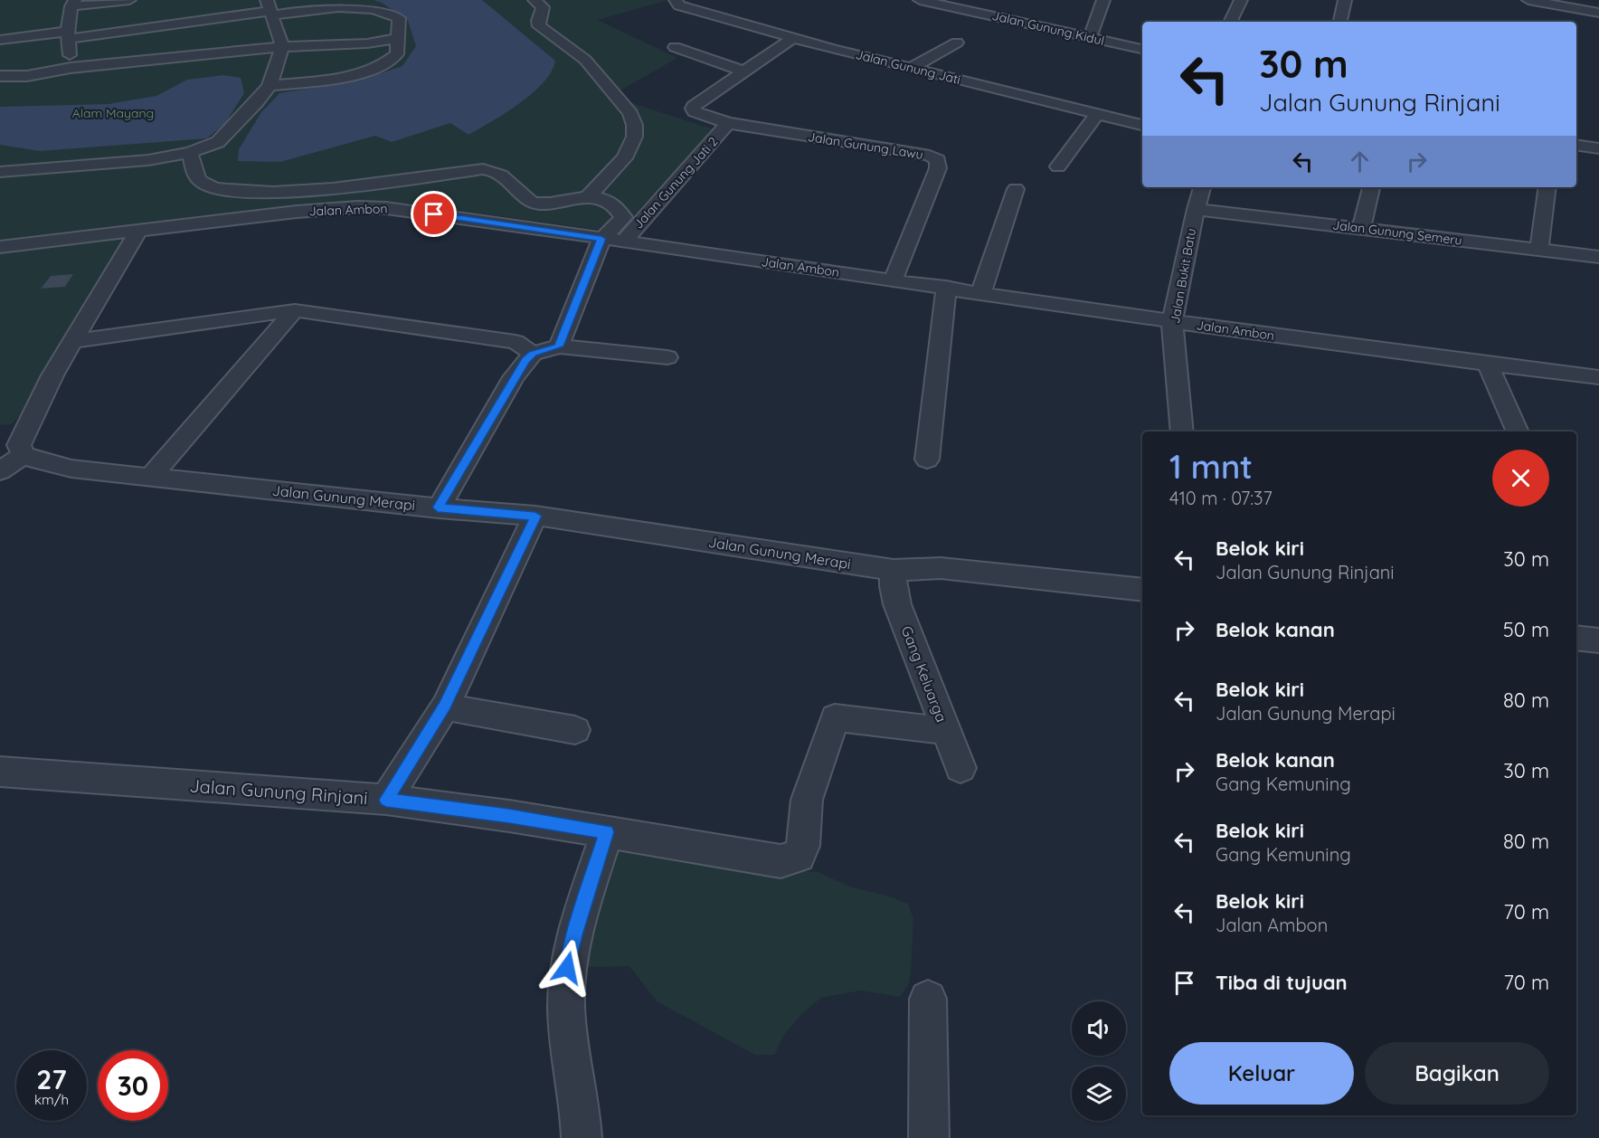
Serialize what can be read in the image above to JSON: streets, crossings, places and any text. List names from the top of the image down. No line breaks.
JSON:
{"streets":{"street":["Jalan Gunung Kidul","Jalan Gunung Jati","Jalan Gunung Lawu","Jalan Gunung Jati 2","Jalan Ambon","Jalan Gunung Semeru","Jalan Bukit Batu","Jalan Gunung Merapi","Gang Keluarga","Jalan Gunung Rinjani"]},"crossings":[["Jalan Gunung Jati","Jalan Gunung Jati 2"],["Jalan Gunung Lawu","Jalan Gunung Jati 2"],["Jalan Gunung Lawu","Jalan Ambon"],["Jalan Gunung Jati 2","Jalan Ambon"],["Jalan Ambon","Jalan Bukit Batu"],["Jalan Gunung Semeru","Jalan Bukit Batu"],["Jalan Gunung Merapi","Gang Keluarga"],["Gang Keluarga","Jalan Gunung Rinjani"]],"parks":["Alam Mayang"],"page":{"turn":["30 m","Jalan Gunung Rinjani"],"heading":["1 mnt","410 m · 07:37"],"list":[{"name":"Belok kiri","note":"Jalan Gunung Rinjani","value":"30 m"},{"name":"Belok kanan","value":"50 m"},{"name":"Belok kiri","note":"Jalan Gunung Merapi","value":"80 m"},{"name":"Belok kanan","note":"Gang Kemuning","value":"30 m"},{"name":"Belok kiri","note":"Gang Kemuning","value":"80 m"},{"name":"Belok kiri","note":"Jalan Ambon","value":"70 m"},{"name":"Tiba di tujuan","value":"70 m"}],"buttons":["Keluar","Bagikan"],"speed":"27 km/h","limit":"30"}}
